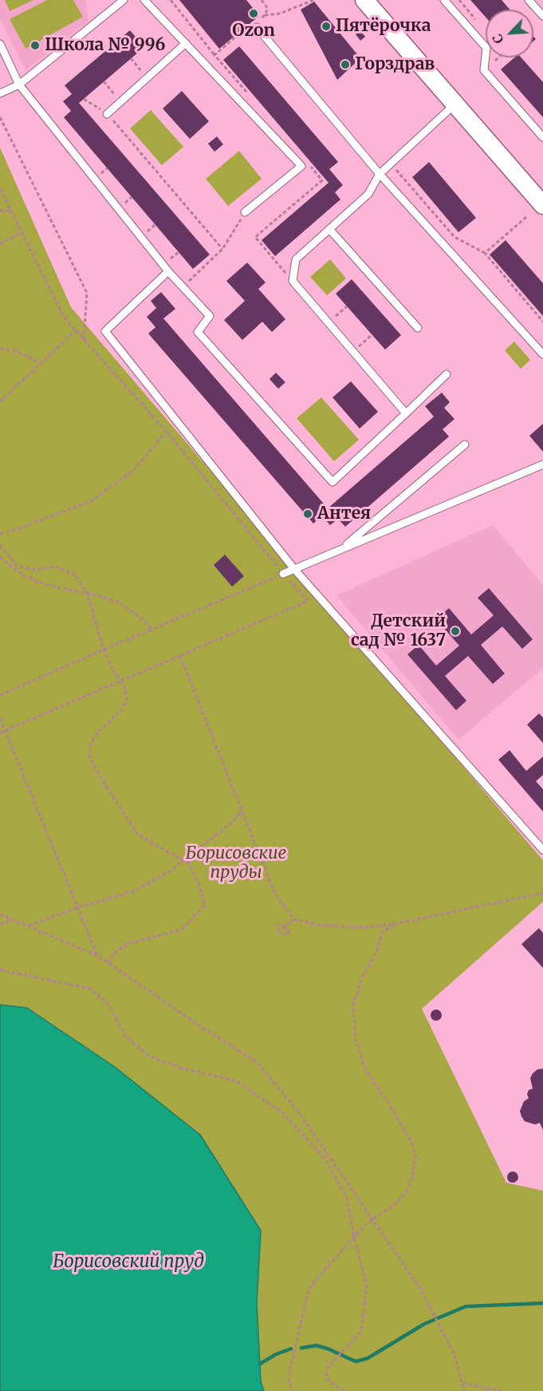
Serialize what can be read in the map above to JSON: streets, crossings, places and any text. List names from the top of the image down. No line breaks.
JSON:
{"water":["Борисовский пруд"],"parks":["Борисовские пруды"],"places":["Ozon","Пятёрочка","Школа № 996","Горздрав","Антея","Детский сад № 1637"],"north":"bottom left"}
